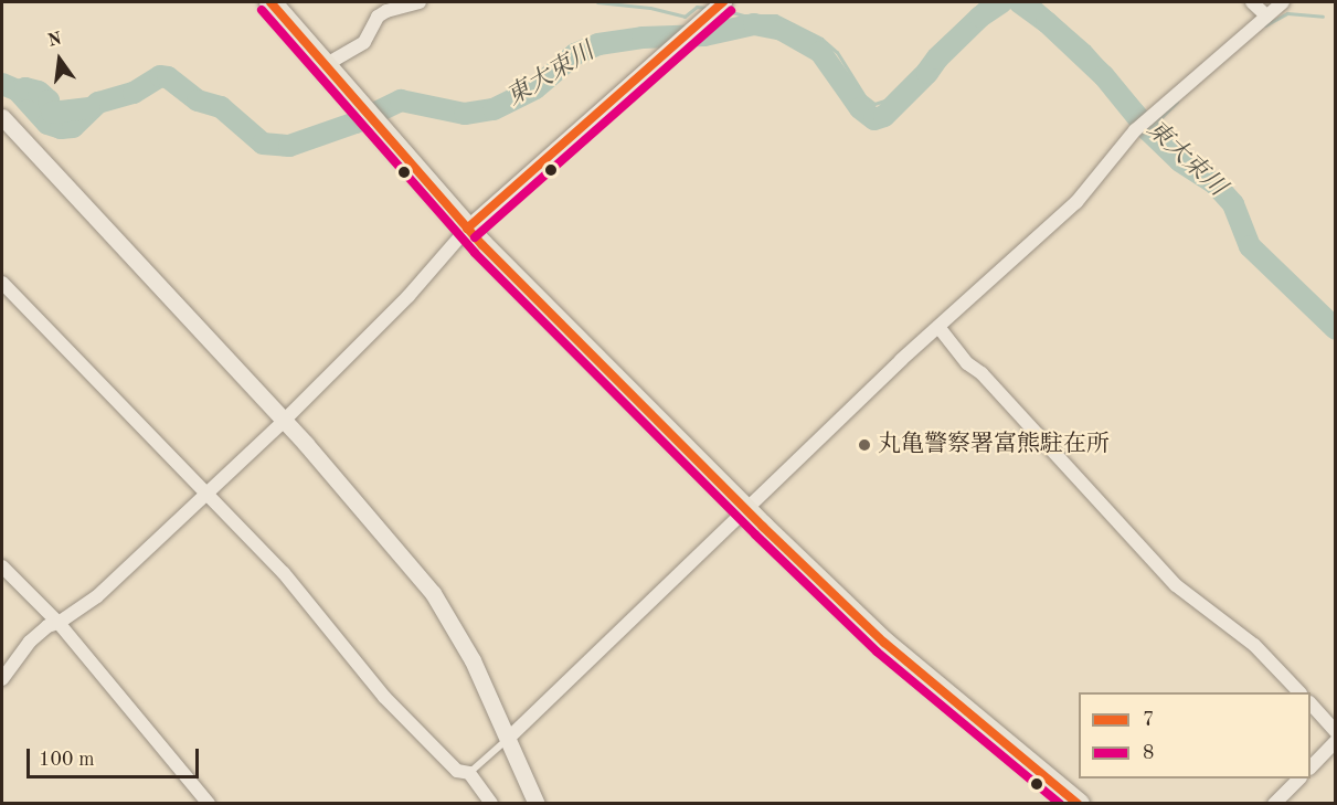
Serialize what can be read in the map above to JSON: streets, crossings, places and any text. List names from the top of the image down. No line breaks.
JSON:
{"water":["東大束川"],"places":["丸亀警察署富熊駐在所"],"lines":["transit line 7","transit line 8"],"legend":["7","8"],"scale_bar":"100 m","north":"top"}
